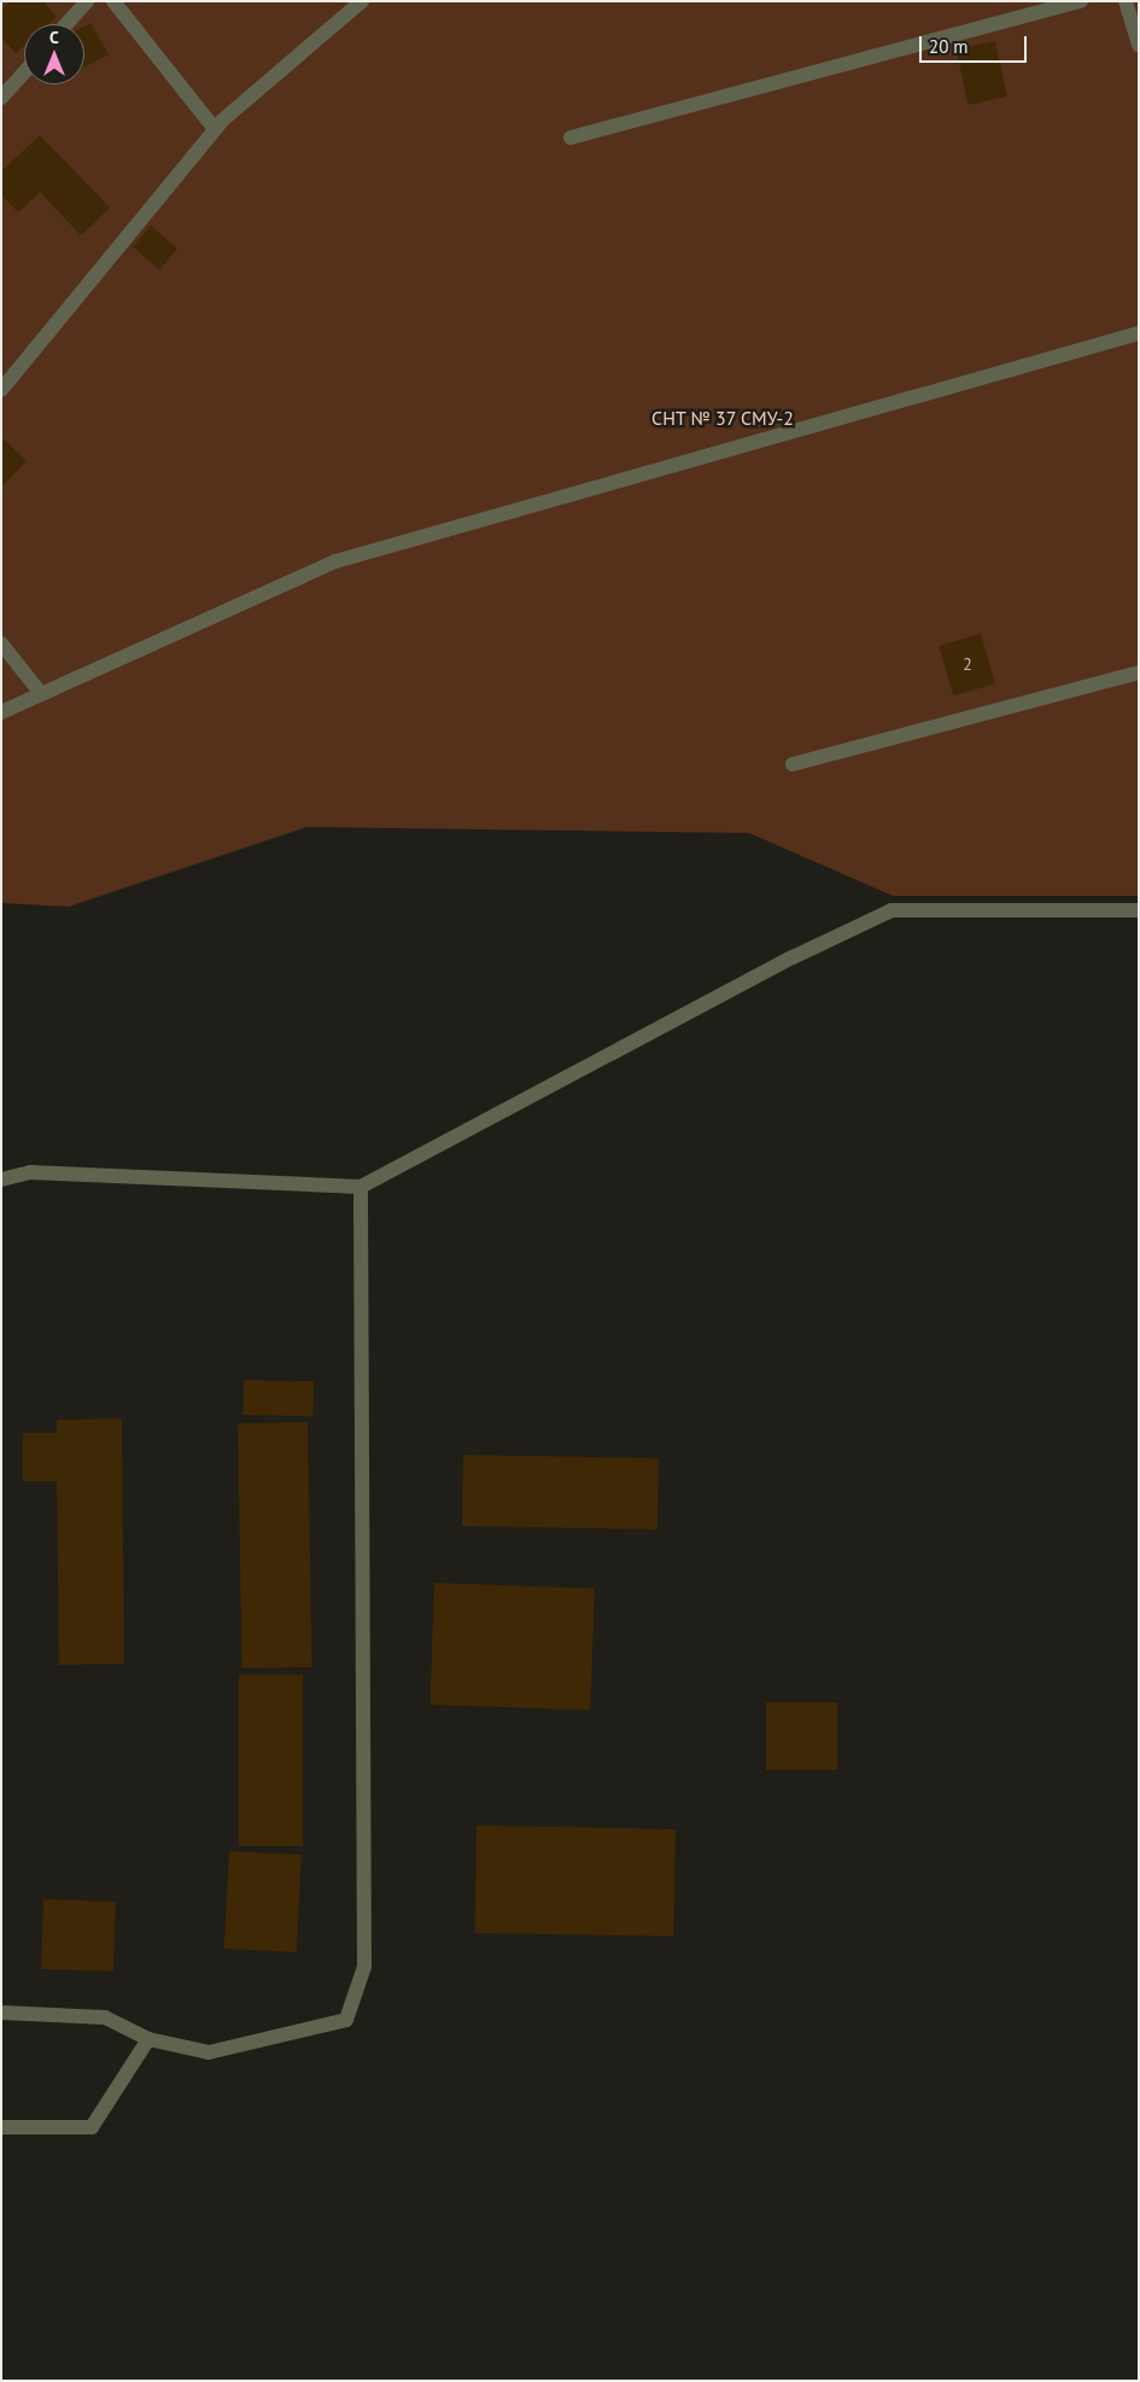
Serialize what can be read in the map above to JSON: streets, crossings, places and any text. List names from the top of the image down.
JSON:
{
  "parks": ["СНТ № 37 СМУ-2"],
  "house_numbers": ["2"],
  "scale_bar": "20 m",
  "north": "top"
}
